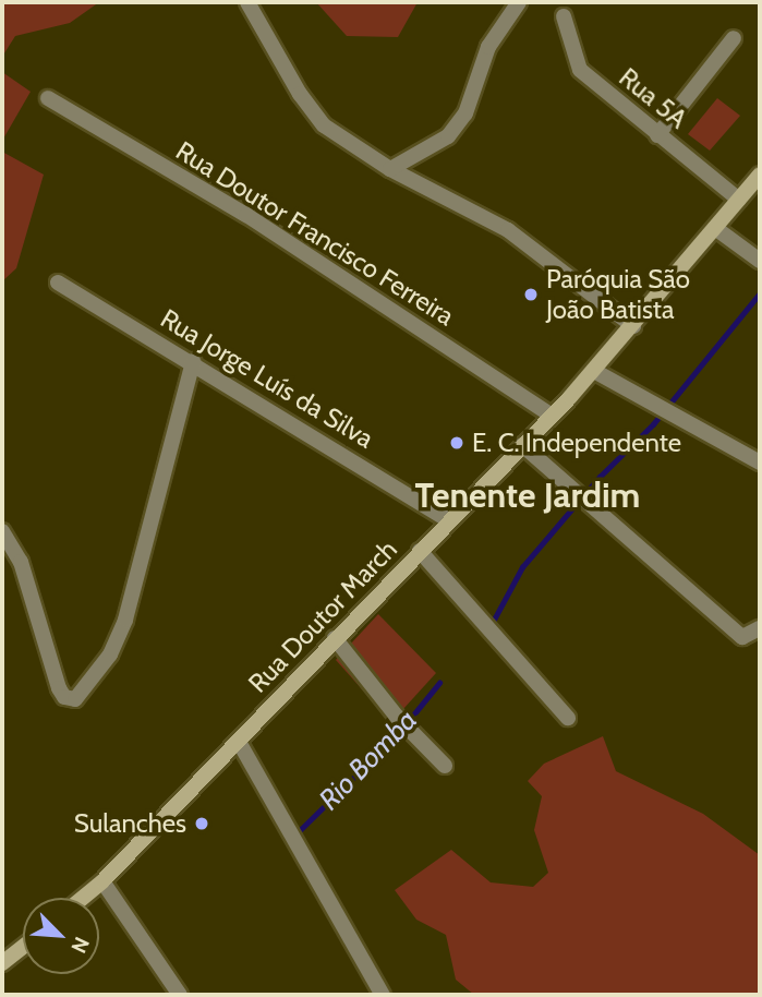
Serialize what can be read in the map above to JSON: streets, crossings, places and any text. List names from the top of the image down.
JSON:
{
  "streets": {
    "main road": ["Rua Doutor March"],
    "street": ["Rua 5A", "Rua Doutor Francisco Ferreira", "Rua Jorge Luís da Silva"]
  },
  "crossings": [
    ["Rua 5A", "Rua Doutor March"],
    ["Rua Doutor Francisco Ferreira", "Rua Doutor March"],
    ["Rua Jorge Luís da Silva", "Rua Doutor March"]
  ],
  "districts": ["Tenente Jardim"],
  "water": ["Rio Bomba"],
  "places": ["Paróquia São João Batista", "E. C. Independente", "Sulanches"],
  "north": "bottom right"
}
